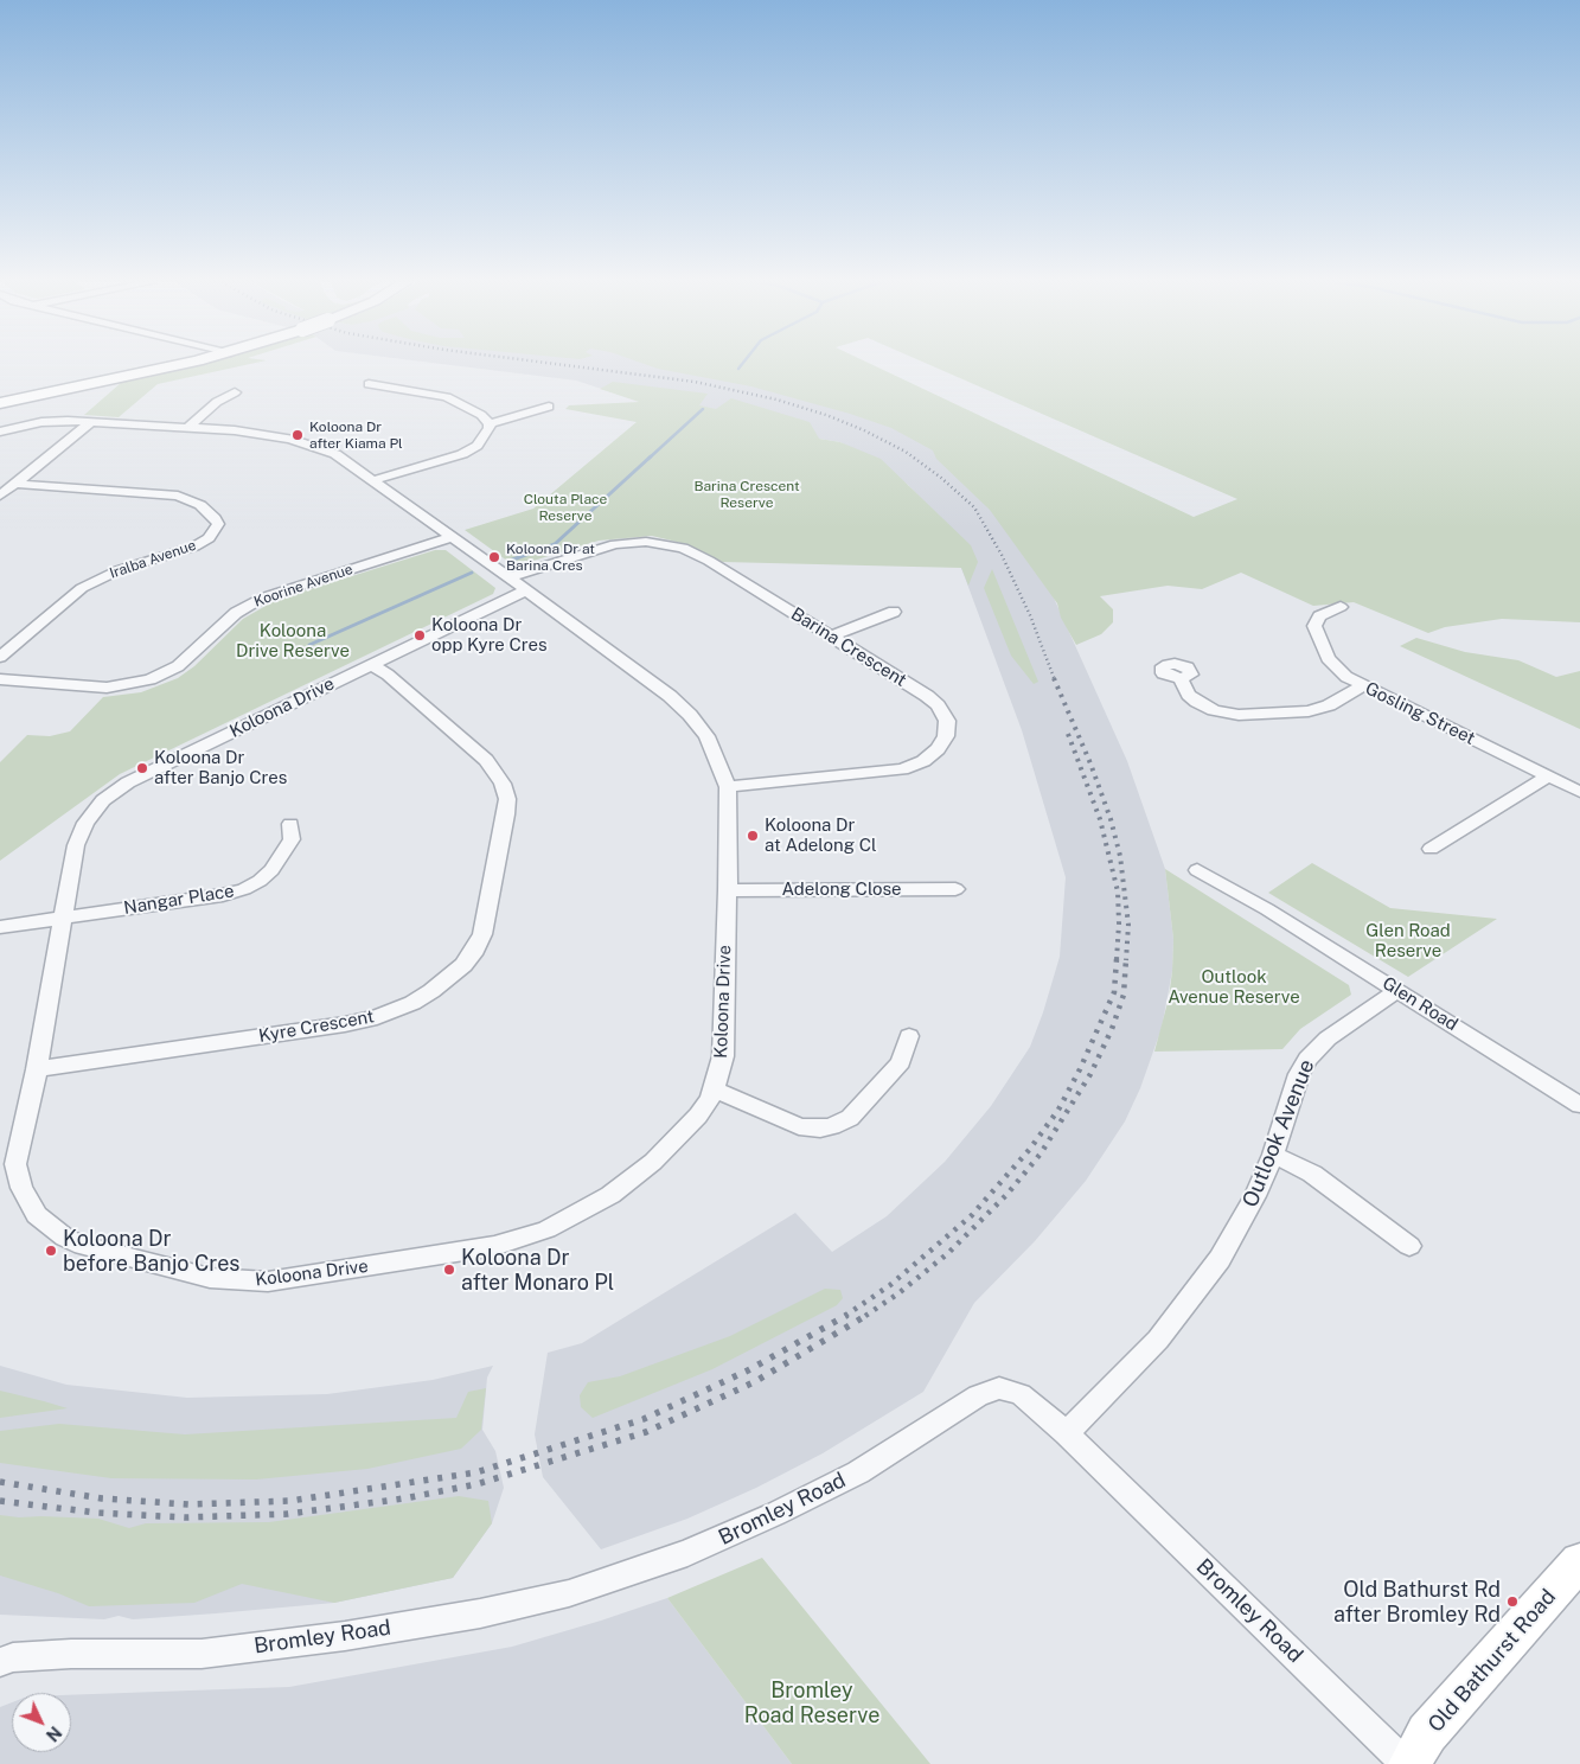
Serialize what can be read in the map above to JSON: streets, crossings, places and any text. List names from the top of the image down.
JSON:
{
  "streets": {
    "main road": ["Old Bathurst Road"],
    "street": [
      "Iralba Avenue",
      "Koorine Avenue",
      "Barina Crescent",
      "Koloona Drive",
      "Gosling Street",
      "Adelong Close",
      "Nangar Place",
      "Glen Road",
      "Kyre Crescent",
      "Outlook Avenue",
      "Bromley Road"
    ]
  },
  "crossings": [
    ["Koorine Avenue", "Koloona Drive"],
    ["Barina Crescent", "Koloona Drive"],
    ["Koloona Drive", "Adelong Close"],
    ["Koloona Drive", "Nangar Place"],
    ["Koloona Drive", "Kyre Crescent"],
    ["Glen Road", "Outlook Avenue"],
    ["Outlook Avenue", "Bromley Road"],
    ["Bromley Road", "Old Bathurst Road"]
  ],
  "parks": [
    "Barina Crescent Reserve",
    "Clouta Place Reserve",
    "Koloona Drive Reserve",
    "Glen Road Reserve",
    "Outlook Avenue Reserve",
    "Bromley Road Reserve"
  ],
  "places": [
    "Koloona Dr after Kiama Pl",
    "Koloona Dr at Barina Cres",
    "Koloona Dr opp Kyre Cres",
    "Koloona Dr after Banjo Cres",
    "Koloona Dr at Adelong Cl",
    "Koloona Dr before Banjo Cres",
    "Koloona Dr after Monaro Pl",
    "Old Bathurst Rd after Bromley Rd"
  ],
  "north": "bottom right"
}
